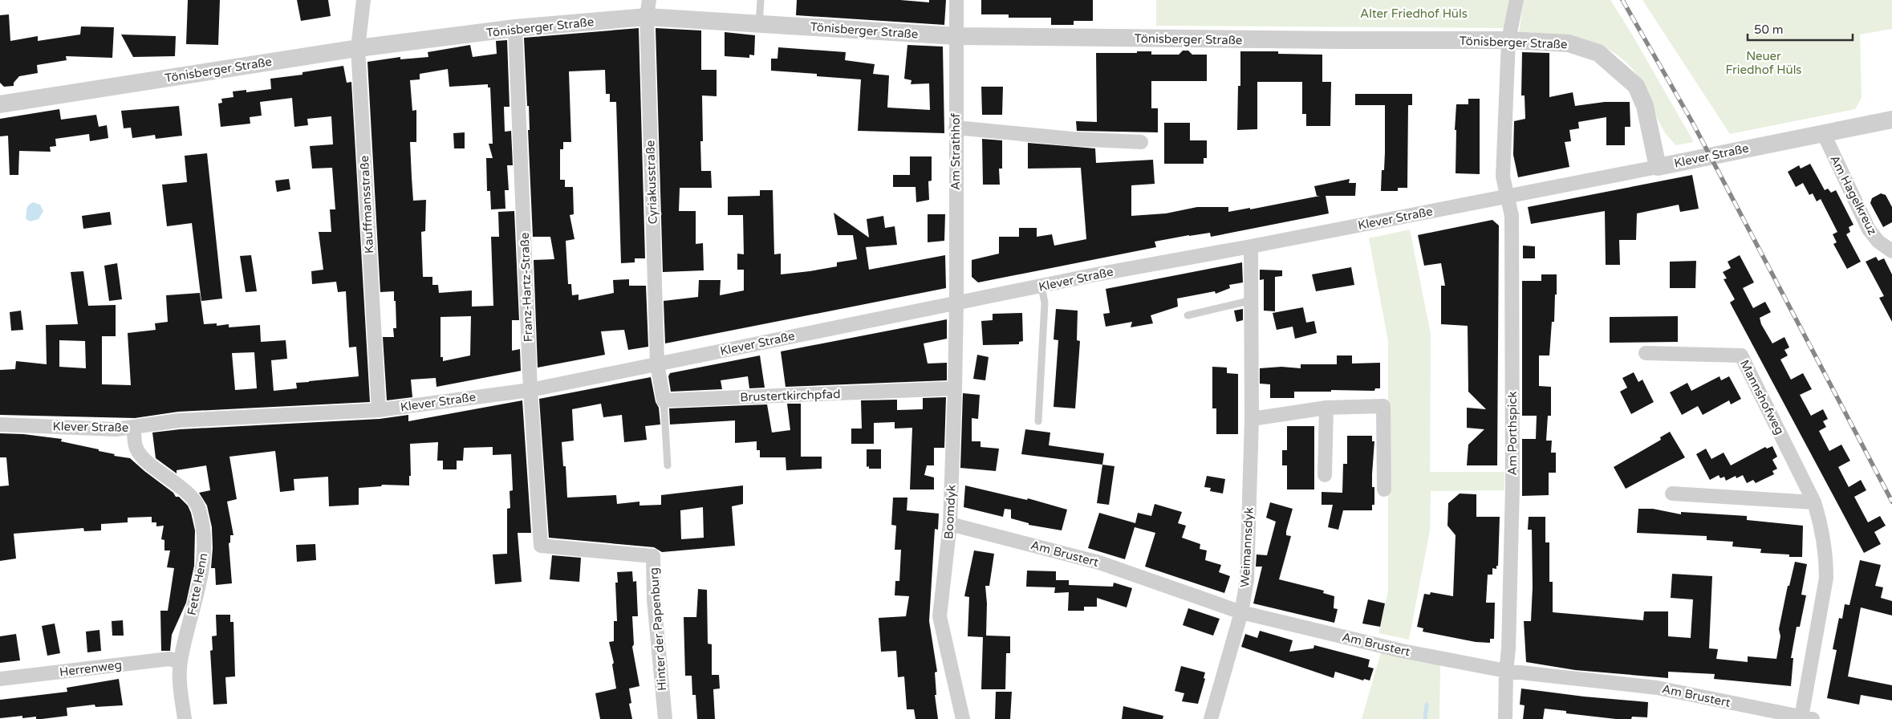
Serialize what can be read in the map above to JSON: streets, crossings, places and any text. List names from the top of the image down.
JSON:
{
  "streets": {
    "street": [
      "Tönisberger Straße",
      "Am Strathhof",
      "Klever Straße",
      "Cyriakusstraße",
      "Am Hagelkreuz",
      "Kauffmansstraße",
      "Franz-Hartz-Straße",
      "Brustertkirchpfad",
      "Mannshofweg",
      "Am Porthspick",
      "Boomdyk",
      "Weimannsdyk",
      "Am Brustert",
      "Fette Henn",
      "Hinter der Papenburg",
      "Herrenweg"
    ]
  },
  "crossings": [
    ["Tönisberger Straße", "Am Strathhof"],
    ["Tönisberger Straße", "Klever Straße"],
    ["Tönisberger Straße", "Cyriakusstraße"],
    ["Tönisberger Straße", "Kauffmansstraße"],
    ["Tönisberger Straße", "Franz-Hartz-Straße"],
    ["Am Strathhof", "Klever Straße"],
    ["Am Strathhof", "Boomdyk"],
    ["Klever Straße", "Cyriakusstraße"],
    ["Klever Straße", "Am Hagelkreuz"],
    ["Klever Straße", "Kauffmansstraße"],
    ["Klever Straße", "Franz-Hartz-Straße"],
    ["Klever Straße", "Am Porthspick"],
    ["Klever Straße", "Boomdyk"],
    ["Klever Straße", "Weimannsdyk"],
    ["Klever Straße", "Fette Henn"],
    ["Franz-Hartz-Straße", "Hinter der Papenburg"],
    ["Brustertkirchpfad", "Boomdyk"],
    ["Mannshofweg", "Am Brustert"],
    ["Am Porthspick", "Am Brustert"],
    ["Boomdyk", "Am Brustert"],
    ["Weimannsdyk", "Am Brustert"],
    ["Fette Henn", "Herrenweg"]
  ],
  "parks": ["Alter Friedhof Hüls", "Neuer Friedhof Hüls"],
  "scale_bar": "50 m"
}
